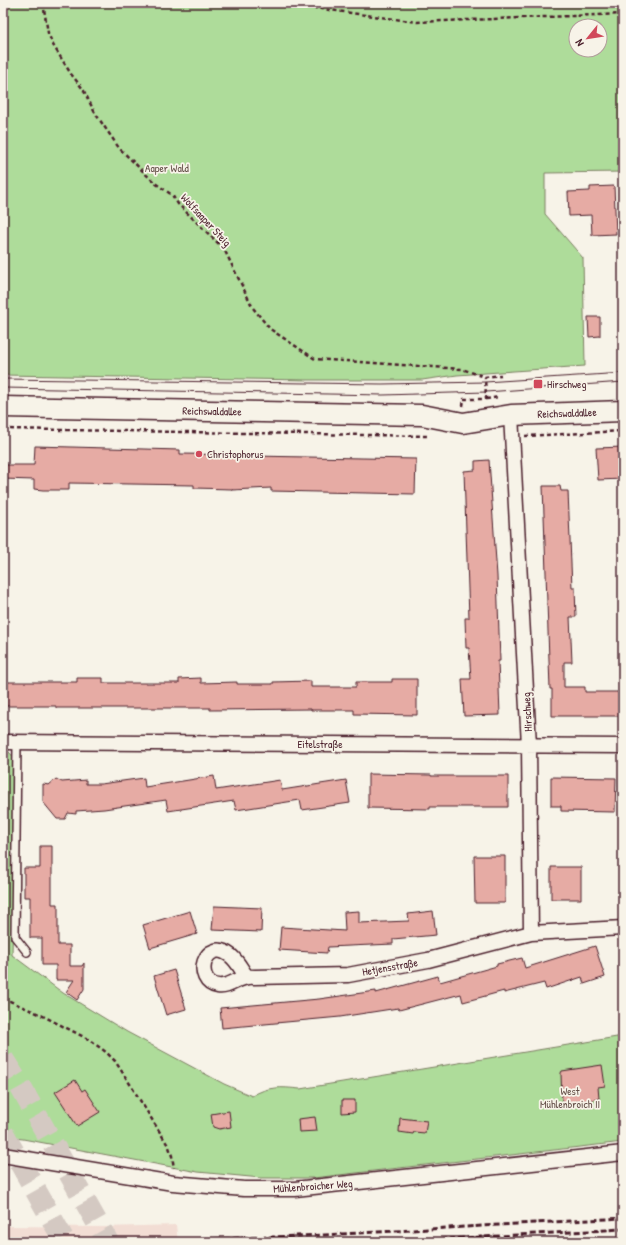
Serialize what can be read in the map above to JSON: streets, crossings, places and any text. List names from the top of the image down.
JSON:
{
  "streets": {
    "main road": ["Reichswaldallee"],
    "street": [
      "Hirschweg",
      "Eitelstraße",
      "Hetjensstraße",
      "Mühlenbroicher Weg"
    ],
    "path": ["Wolfsaaper Steig"]
  },
  "crossings": [
    ["Reichswaldallee", "Hirschweg"],
    ["Hirschweg", "Eitelstraße"]
  ],
  "parks": ["Aaper Wald", "West Mühlenbroich II"],
  "places": {
    "transit": ["Hirschweg"],
    "other": ["Christophorus"]
  },
  "north": "bottom left"
}
